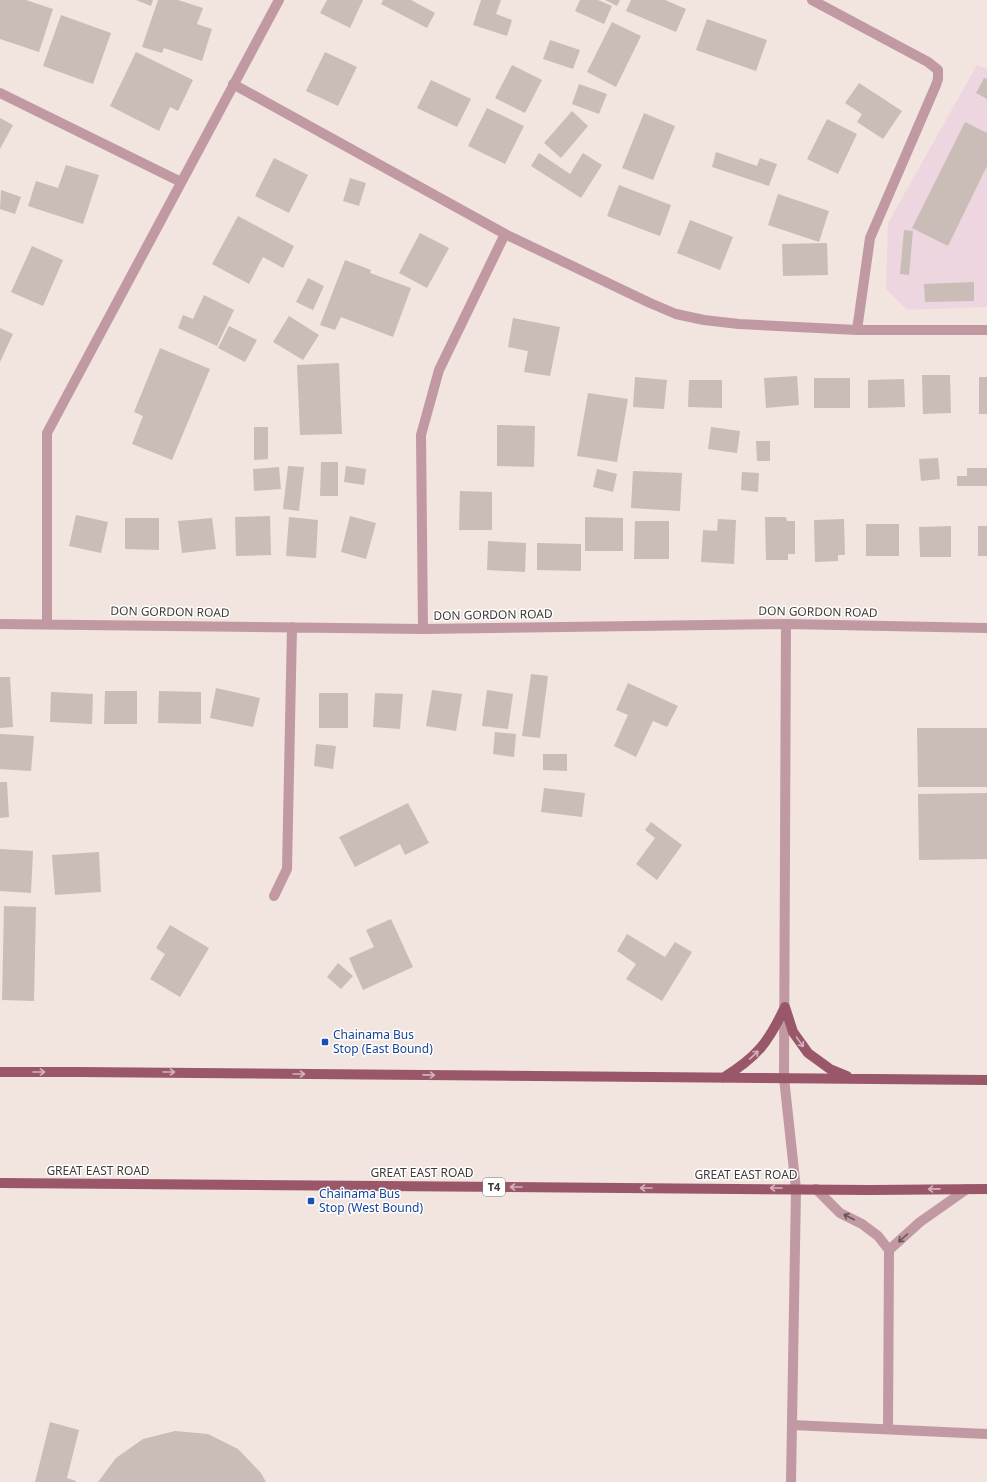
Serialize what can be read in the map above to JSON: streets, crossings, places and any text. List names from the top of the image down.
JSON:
{
  "streets": {
    "main road": ["GREAT EAST ROAD", "T4"],
    "street": ["DON GORDON ROAD"]
  },
  "one_way": ["GREAT EAST ROAD"],
  "places": {
    "transit": ["Chainama Bus Stop (East Bound)", "Chainama Bus Stop (West Bound)"]
  }
}
